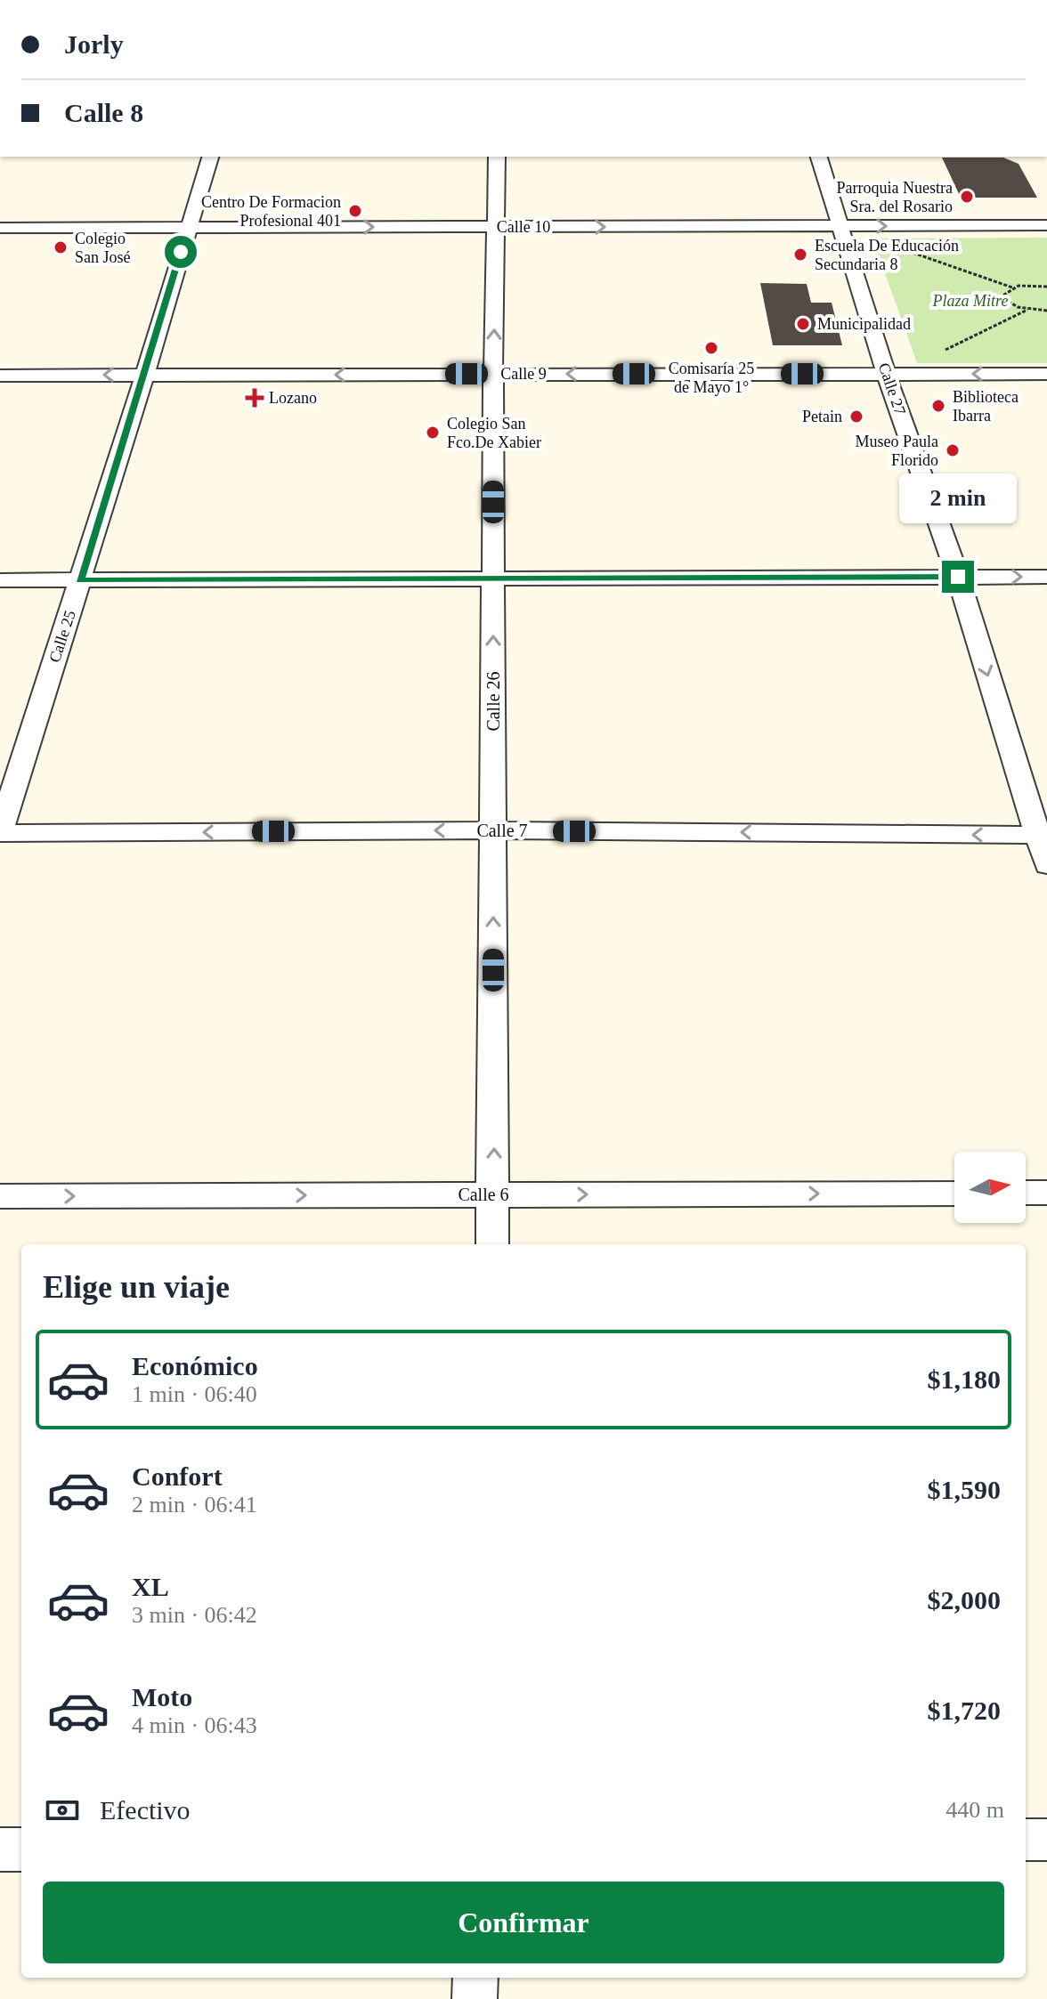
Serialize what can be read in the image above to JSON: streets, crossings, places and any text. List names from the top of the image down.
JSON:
{
  "streets": {
    "street": [
      "Calle 10",
      "Calle 9",
      "Calle 27",
      "Calle 25",
      "Calle 26",
      "Calle 7",
      "Calle 6"
    ]
  },
  "crossings": [
    ["Calle 10", "Calle 27"],
    ["Calle 10", "Calle 25"],
    ["Calle 10", "Calle 26"],
    ["Calle 9", "Calle 27"],
    ["Calle 9", "Calle 25"],
    ["Calle 9", "Calle 26"],
    ["Calle 27", "Calle 7"],
    ["Calle 25", "Calle 7"],
    ["Calle 26", "Calle 7"],
    ["Calle 26", "Calle 6"]
  ],
  "one_way": [
    "Calle 10",
    "Calle 27",
    "Calle 26",
    "Calle 6"
  ],
  "parks": ["Plaza Mitre"],
  "places": {
    "other": [
      "Parroquia Nuestra Sra. del Rosario",
      "Centro De Formacion Profesional 401",
      "Colegio San José",
      "Escuela De Educación Secundaria 8",
      "Municipalidad",
      "Comisaría 25 de Mayo 1°",
      "Biblioteca Ibarra",
      "Petain",
      "Colegio San Fco.De Xabier",
      "Museo Paula Florido"
    ],
    "health": ["Lozano"]
  },
  "north": "right",
  "page": {
    "banner": ["Jorly", "Calle 8"],
    "bubble": "2 min",
    "heading": "Elige un viaje",
    "list": [
      {
        "name": "Económico",
        "note": "1 min · 06:40",
        "value": "$1,180"
      },
      {
        "name": "Confort",
        "note": "2 min · 06:41",
        "value": "$1,590"
      },
      {
        "name": "XL",
        "note": "3 min · 06:42",
        "value": "$2,000"
      },
      {
        "name": "Moto",
        "note": "4 min · 06:43",
        "value": "$1,720"
      }
    ],
    "pay": ["Efectivo", "440 m"],
    "buttons": "Confirmar"
  }
}
